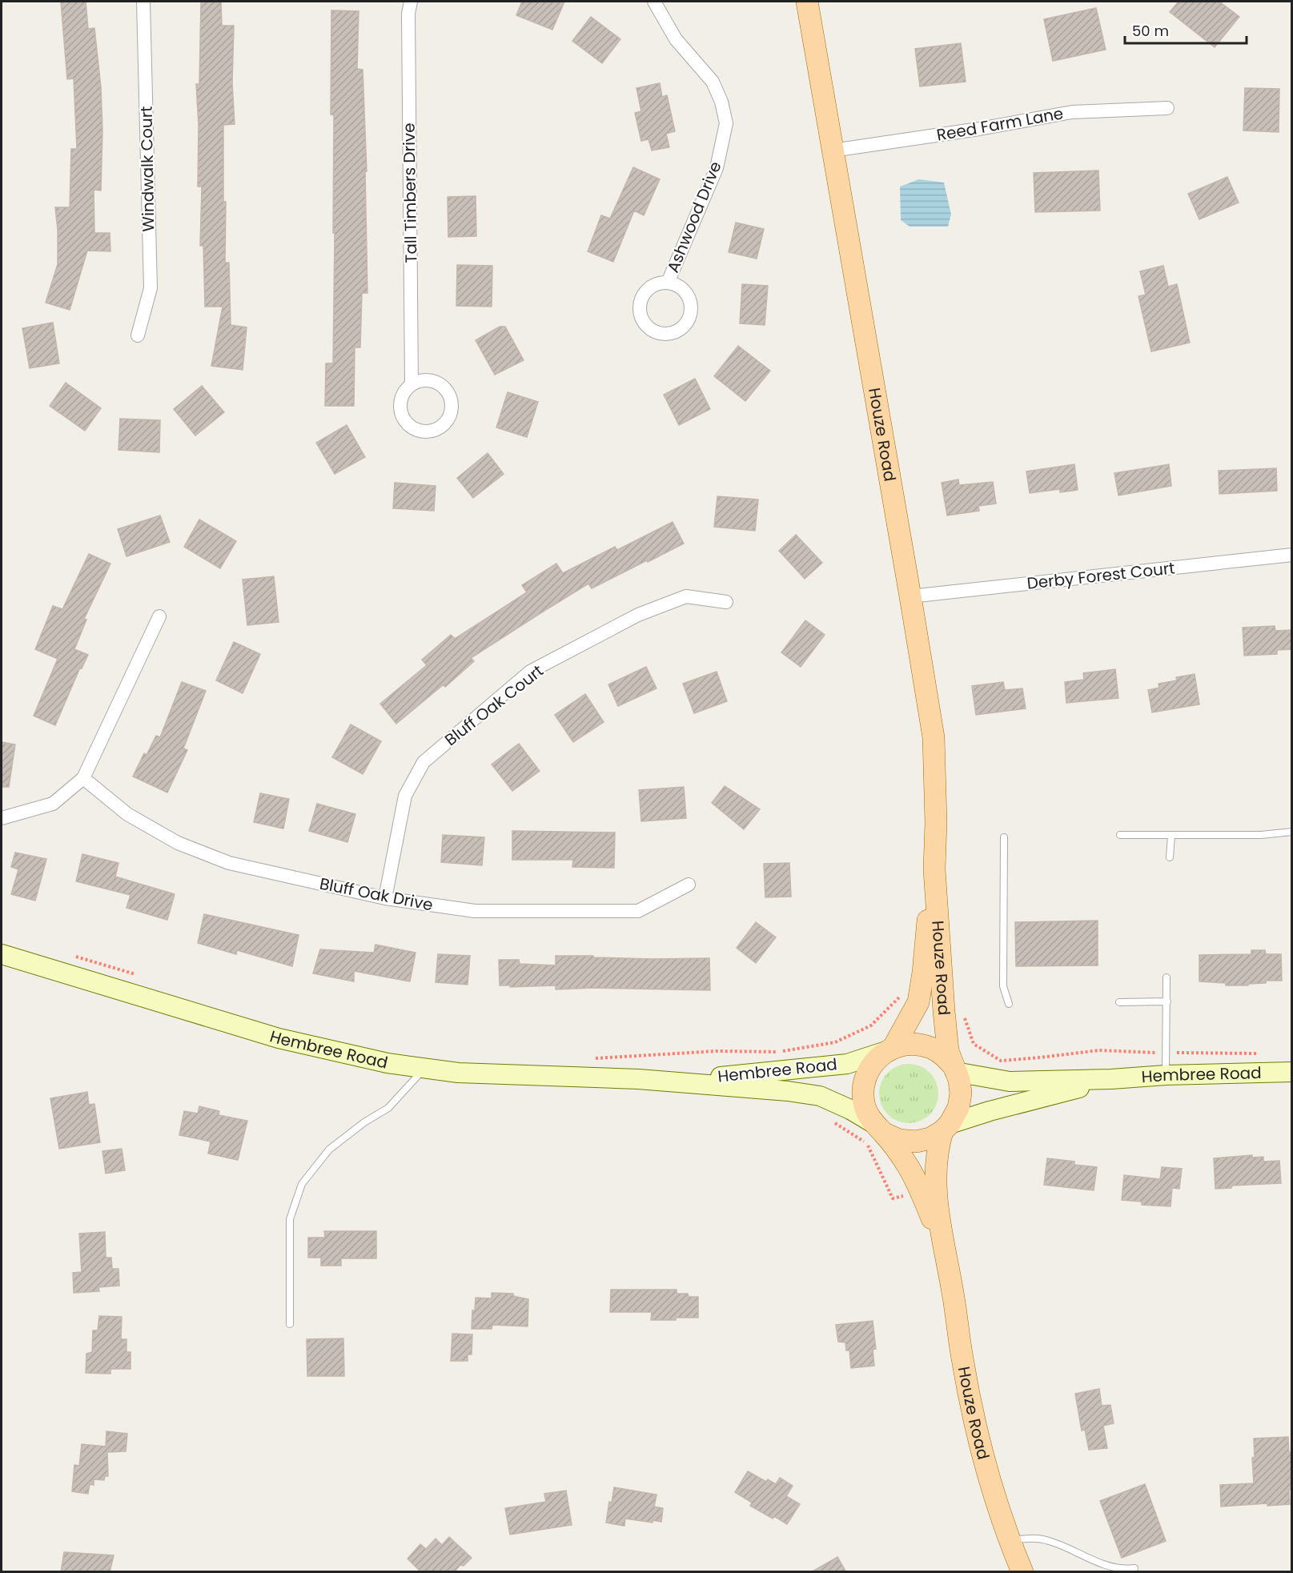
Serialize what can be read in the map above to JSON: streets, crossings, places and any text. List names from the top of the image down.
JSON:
{
  "streets": {
    "main road": ["Houze Road"],
    "street": [
      "Reed Farm Lane",
      "Windwalk Court",
      "Tall Timbers Drive",
      "Ashwood Drive",
      "Derby Forest Court",
      "Bluff Oak Court",
      "Bluff Oak Drive",
      "Hembree Road"
    ]
  },
  "crossings": [
    ["Reed Farm Lane", "Houze Road"],
    ["Houze Road", "Derby Forest Court"],
    ["Houze Road", "Hembree Road"],
    ["Bluff Oak Court", "Bluff Oak Drive"]
  ],
  "scale_bar": "50 m"
}
